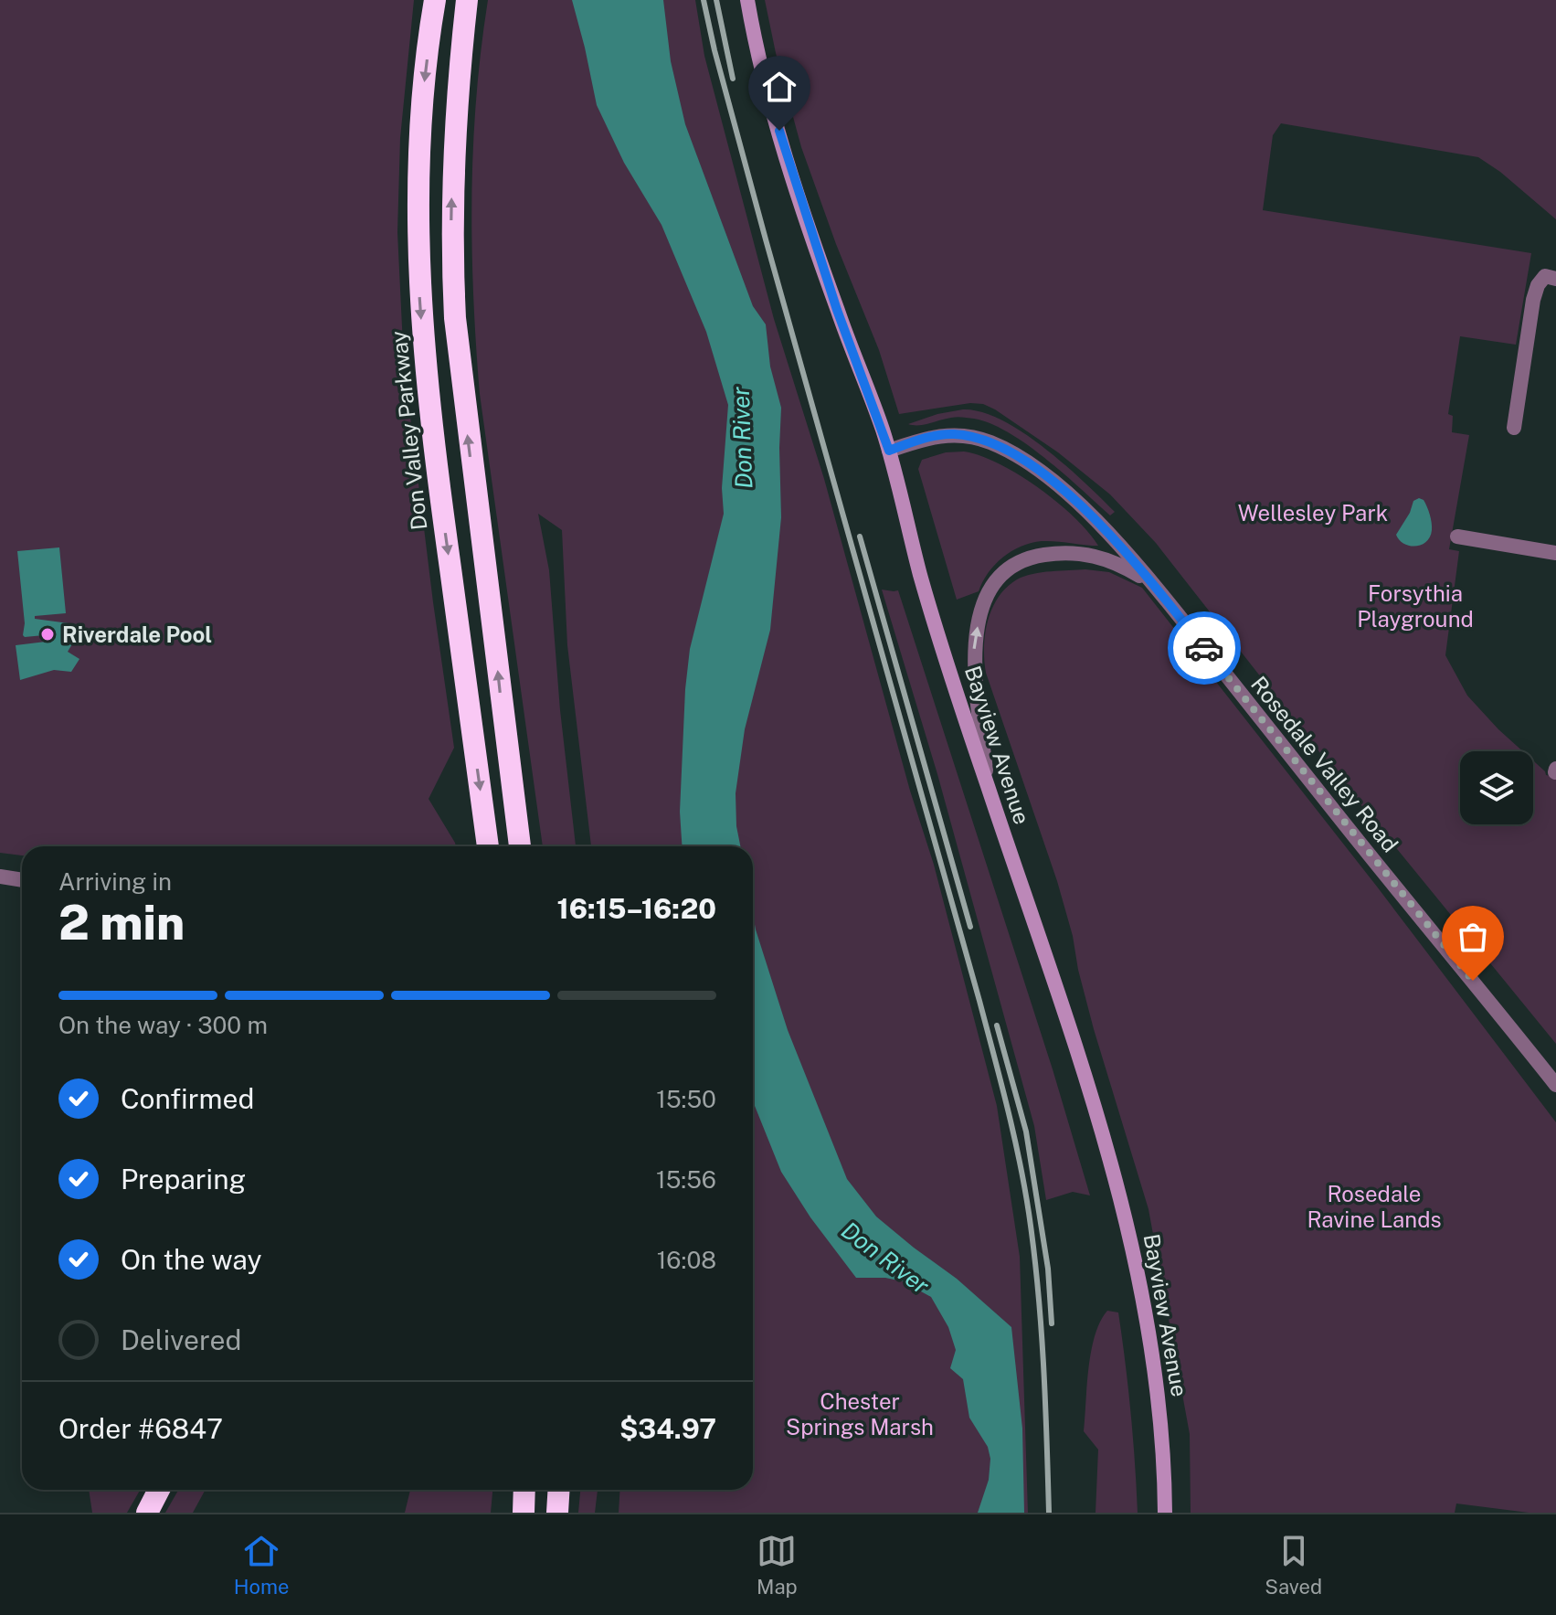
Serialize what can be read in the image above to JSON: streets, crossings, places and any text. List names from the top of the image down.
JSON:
{
  "streets": {
    "highway": ["Don Valley Parkway"],
    "main road": ["Bayview Avenue"],
    "street": ["Rosedale Valley Road"]
  },
  "crossings": [
    ["Bayview Avenue", "Rosedale Valley Road"]
  ],
  "water": ["Don River"],
  "parks": [
    "Wellesley Park",
    "Forsythia Playground",
    "Rosedale Ravine Lands",
    "Chester Springs Marsh"
  ],
  "places": ["Riverdale Pool"],
  "page": {
    "heading": ["2 min", "Arriving in", "16:15–16:20"],
    "panel": ["Order #6847", "$34.97"],
    "bar": "On the way · 300 m",
    "list": [
      ["Confirmed", "15:50"],
      ["Preparing", "15:56"],
      ["On the way", "16:08"],
      "Delivered"
    ],
    "tabs": ["Home", "Map", "Saved"]
  }
}
